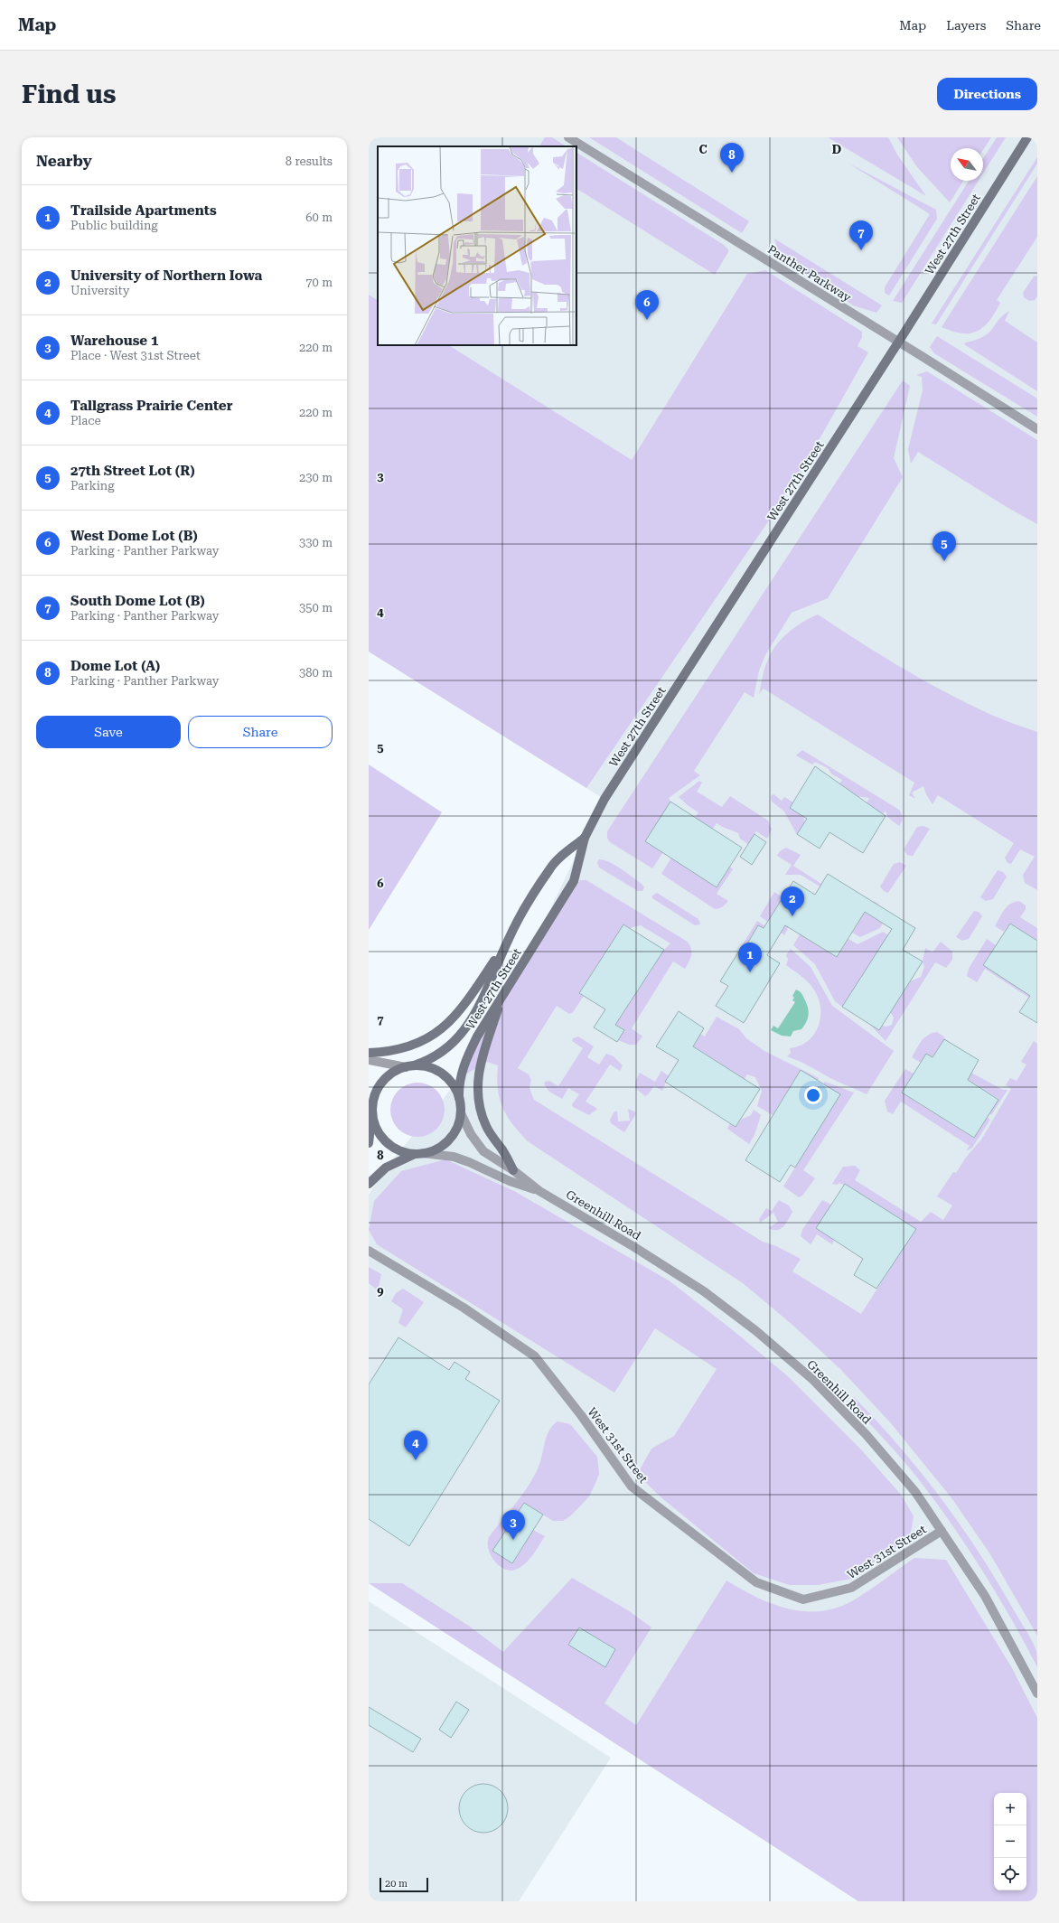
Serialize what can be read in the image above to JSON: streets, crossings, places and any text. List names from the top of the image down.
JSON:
{
  "streets": {
    "main road": ["West 27th Street"],
    "street": ["Panther Parkway", "Greenhill Road", "West 31st Street"]
  },
  "crossings": [
    ["West 27th Street", "Panther Parkway"],
    ["West 27th Street", "Greenhill Road"],
    ["Greenhill Road", "West 31st Street"]
  ],
  "scale_bar": "20 m",
  "north": "top left",
  "page": {
    "header": "Map",
    "nav": ["Map", "Layers", "Share"],
    "buttons": [
      "Directions",
      ["Save", "Share"]
    ],
    "title": "Find us",
    "heading": ["Nearby", "8 results"],
    "pins": [
      "8",
      "7",
      "6",
      "5",
      "2",
      "1",
      "4",
      "3"
    ],
    "list": [
      {
        "mark": "1",
        "name": "Trailside Apartments",
        "note": "Public building",
        "value": "60 m"
      },
      {
        "mark": "2",
        "name": "University of Northern Iowa",
        "note": "University",
        "value": "70 m"
      },
      {
        "mark": "3",
        "name": "Warehouse 1",
        "note": "Place · West 31st Street",
        "value": "220 m"
      },
      {
        "mark": "4",
        "name": "Tallgrass Prairie Center",
        "note": "Place",
        "value": "220 m"
      },
      {
        "mark": "5",
        "name": "27th Street Lot (R)",
        "note": "Parking",
        "value": "230 m"
      },
      {
        "mark": "6",
        "name": "West Dome Lot (B)",
        "note": "Parking · Panther Parkway",
        "value": "330 m"
      },
      {
        "mark": "7",
        "name": "South Dome Lot (B)",
        "note": "Parking · Panther Parkway",
        "value": "350 m"
      },
      {
        "mark": "8",
        "name": "Dome Lot (A)",
        "note": "Parking · Panther Parkway",
        "value": "380 m"
      }
    ],
    "map_buttons": ["+", "−"],
    "scale": "20 m"
  },
  "grid": {
    "columns": ["C", "D"],
    "rows": [
      "3",
      "4",
      "5",
      "6",
      "7",
      "8",
      "9"
    ]
  }
}
